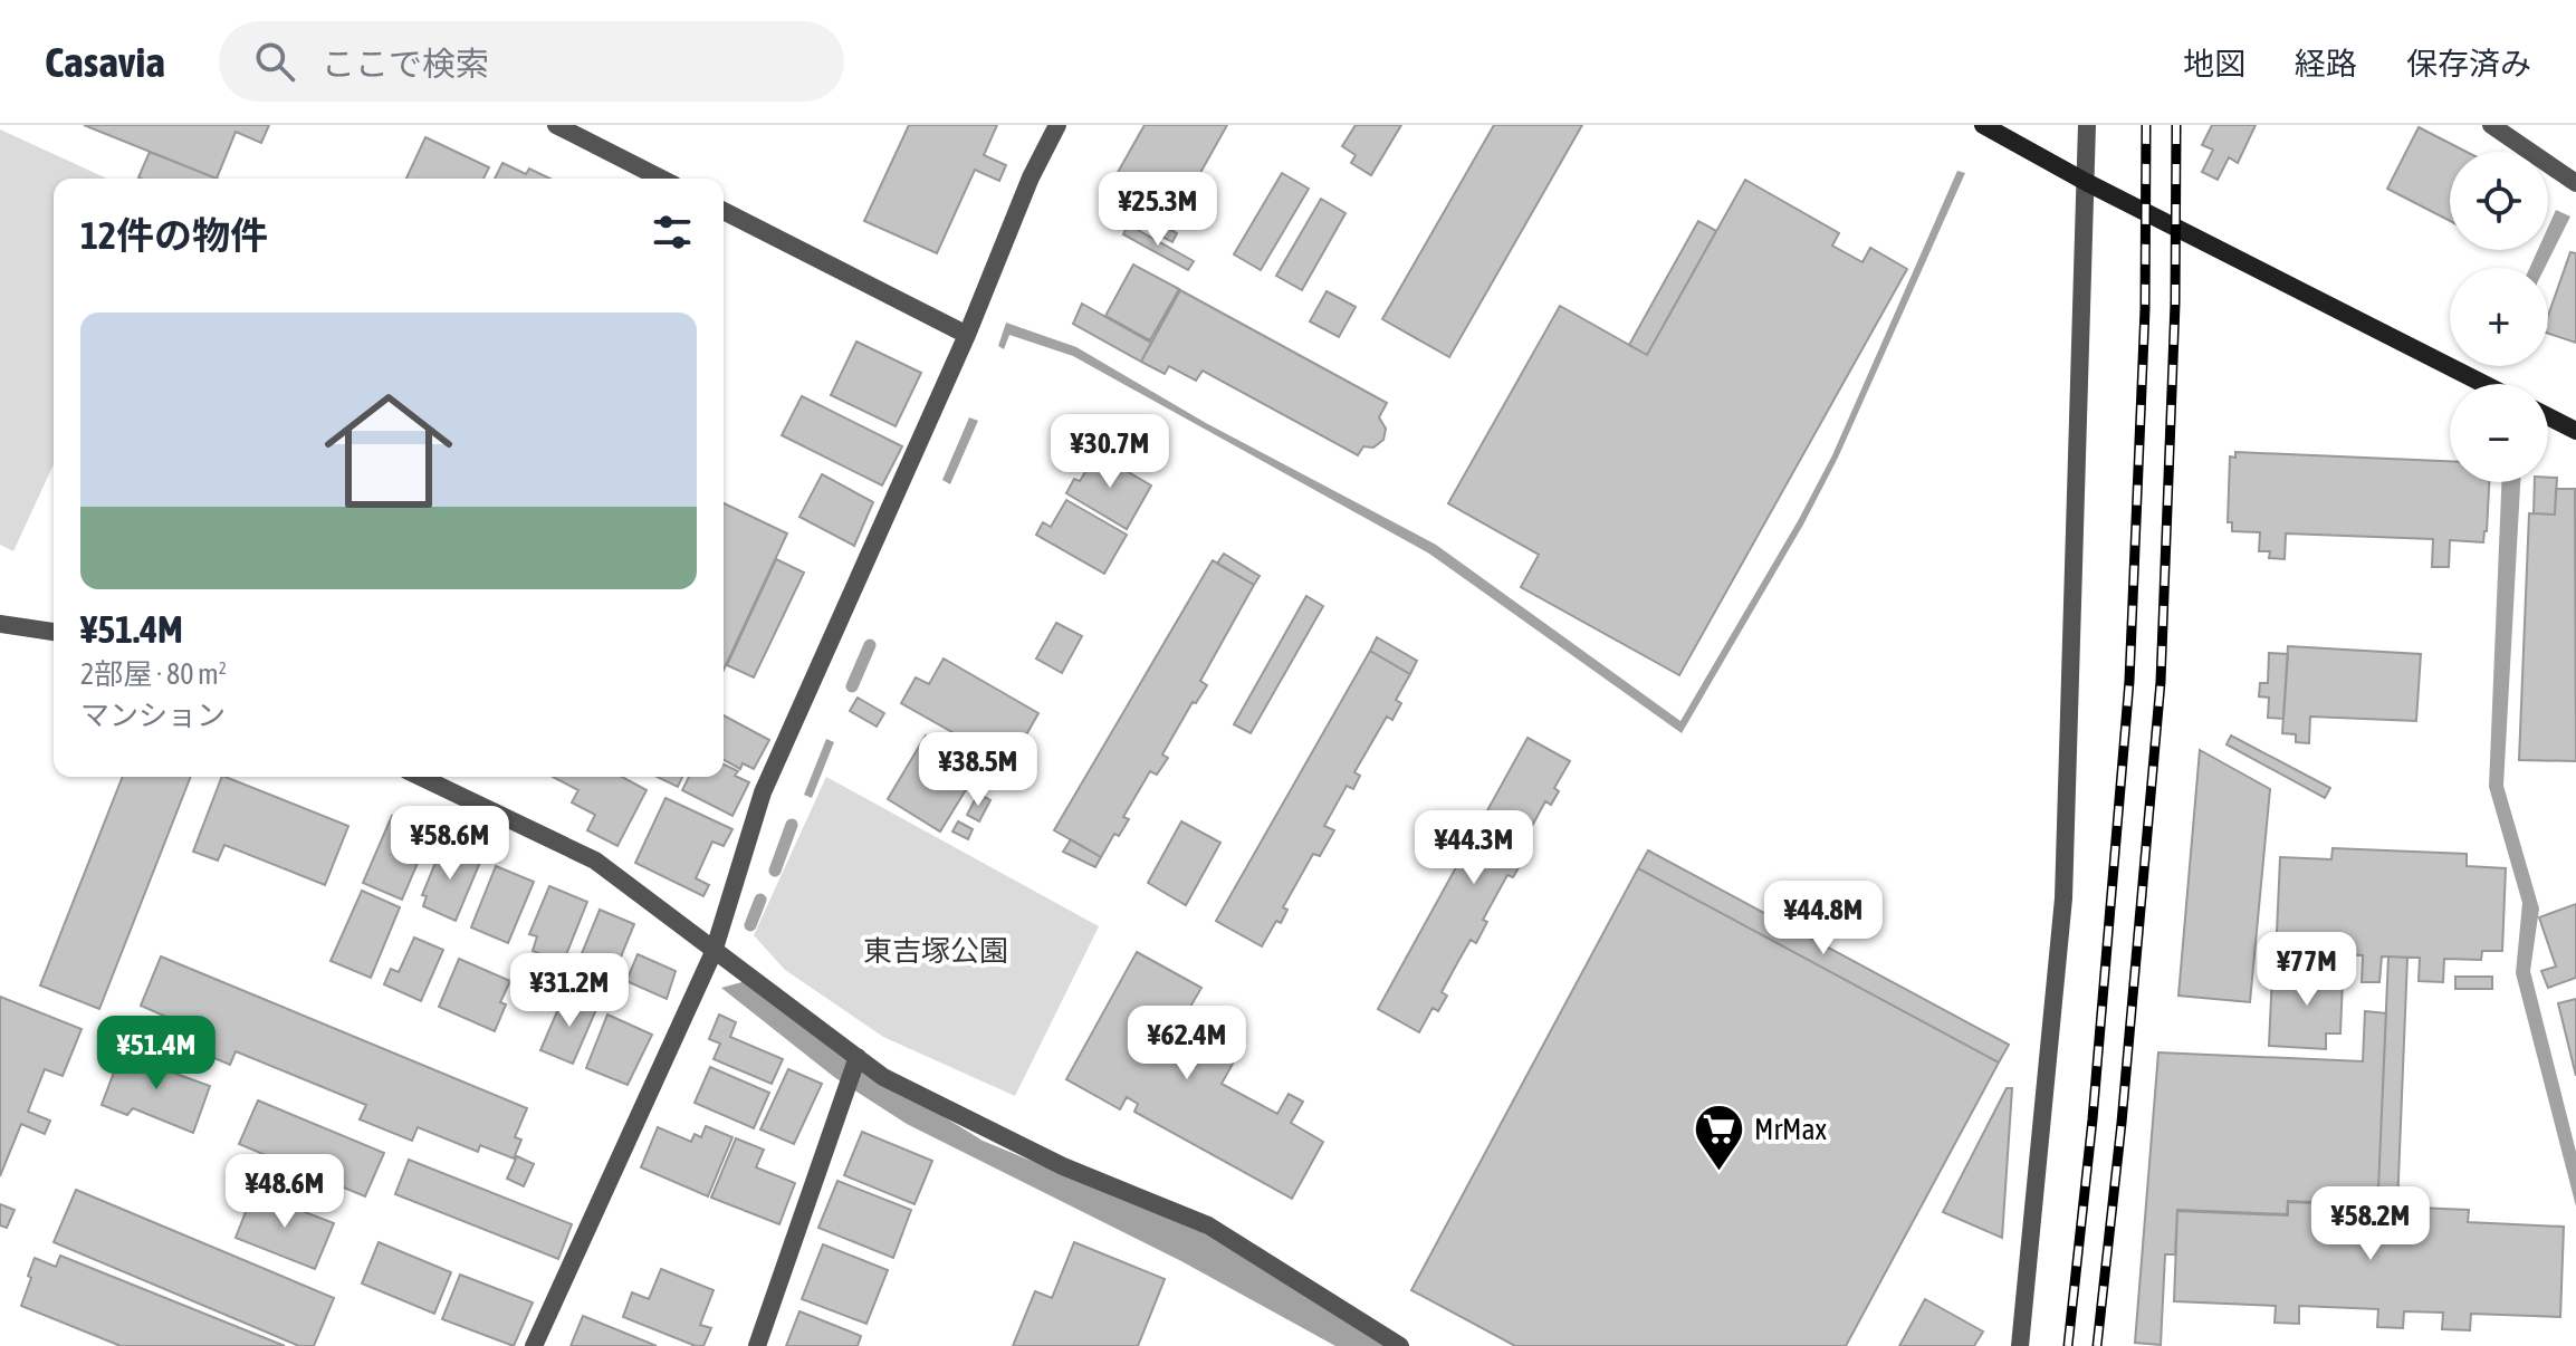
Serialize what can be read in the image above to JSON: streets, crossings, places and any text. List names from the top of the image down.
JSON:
{
  "parks": ["東吉塚公園"],
  "places": {
    "supermarket": ["MrMax"]
  },
  "page": {
    "header": "Casavia",
    "search": "ここで検索",
    "nav": ["地図", "経路", "保存済み"],
    "map_buttons": ["+", "−"],
    "price": [
      "¥25.3M",
      "¥30.7M",
      "¥38.5M",
      "¥58.6M",
      "¥44.3M",
      "¥44.8M",
      "¥77M",
      "¥31.2M",
      "¥62.4M",
      "¥51.4M",
      "¥48.6M",
      "¥58.2M"
    ],
    "heading": "12件の物件",
    "list": [
      {
        "name": "¥51.4M",
        "note": "2部屋 · 80 m² · マンション"
      }
    ]
  }
}
